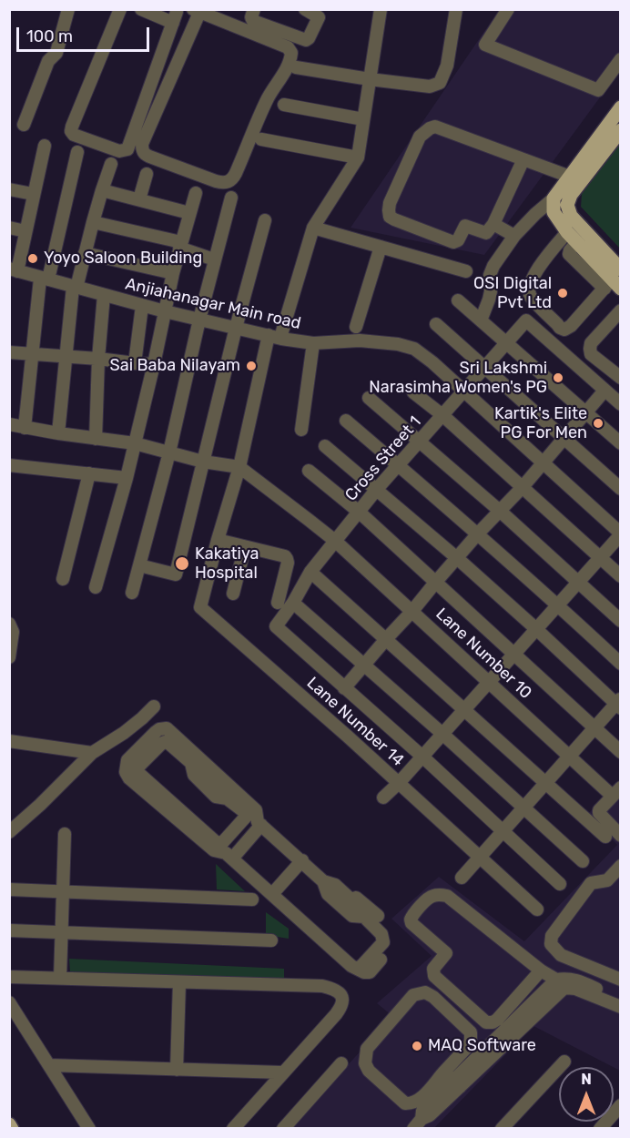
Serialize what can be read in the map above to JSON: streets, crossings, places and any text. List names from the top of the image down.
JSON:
{
  "streets": {
    "street": [
      "Anjiahanagar Main road",
      "Cross Street 1",
      "Lane Number 10",
      "Lane Number 14"
    ]
  },
  "crossings": [
    ["Anjiahanagar Main road", "Cross Street 1"],
    ["Cross Street 1", "Lane Number 10"]
  ],
  "places": [
    "Yoyo Saloon Building",
    "OSI Digital Pvt Ltd",
    "Sai Baba Nilayam",
    "Sri Lakshmi Narasimha Women's PG",
    "Kartik's Elite PG For Men",
    "Kakatiya Hospital",
    "MAQ Software"
  ],
  "scale_bar": "100 m",
  "north": "top"
}
